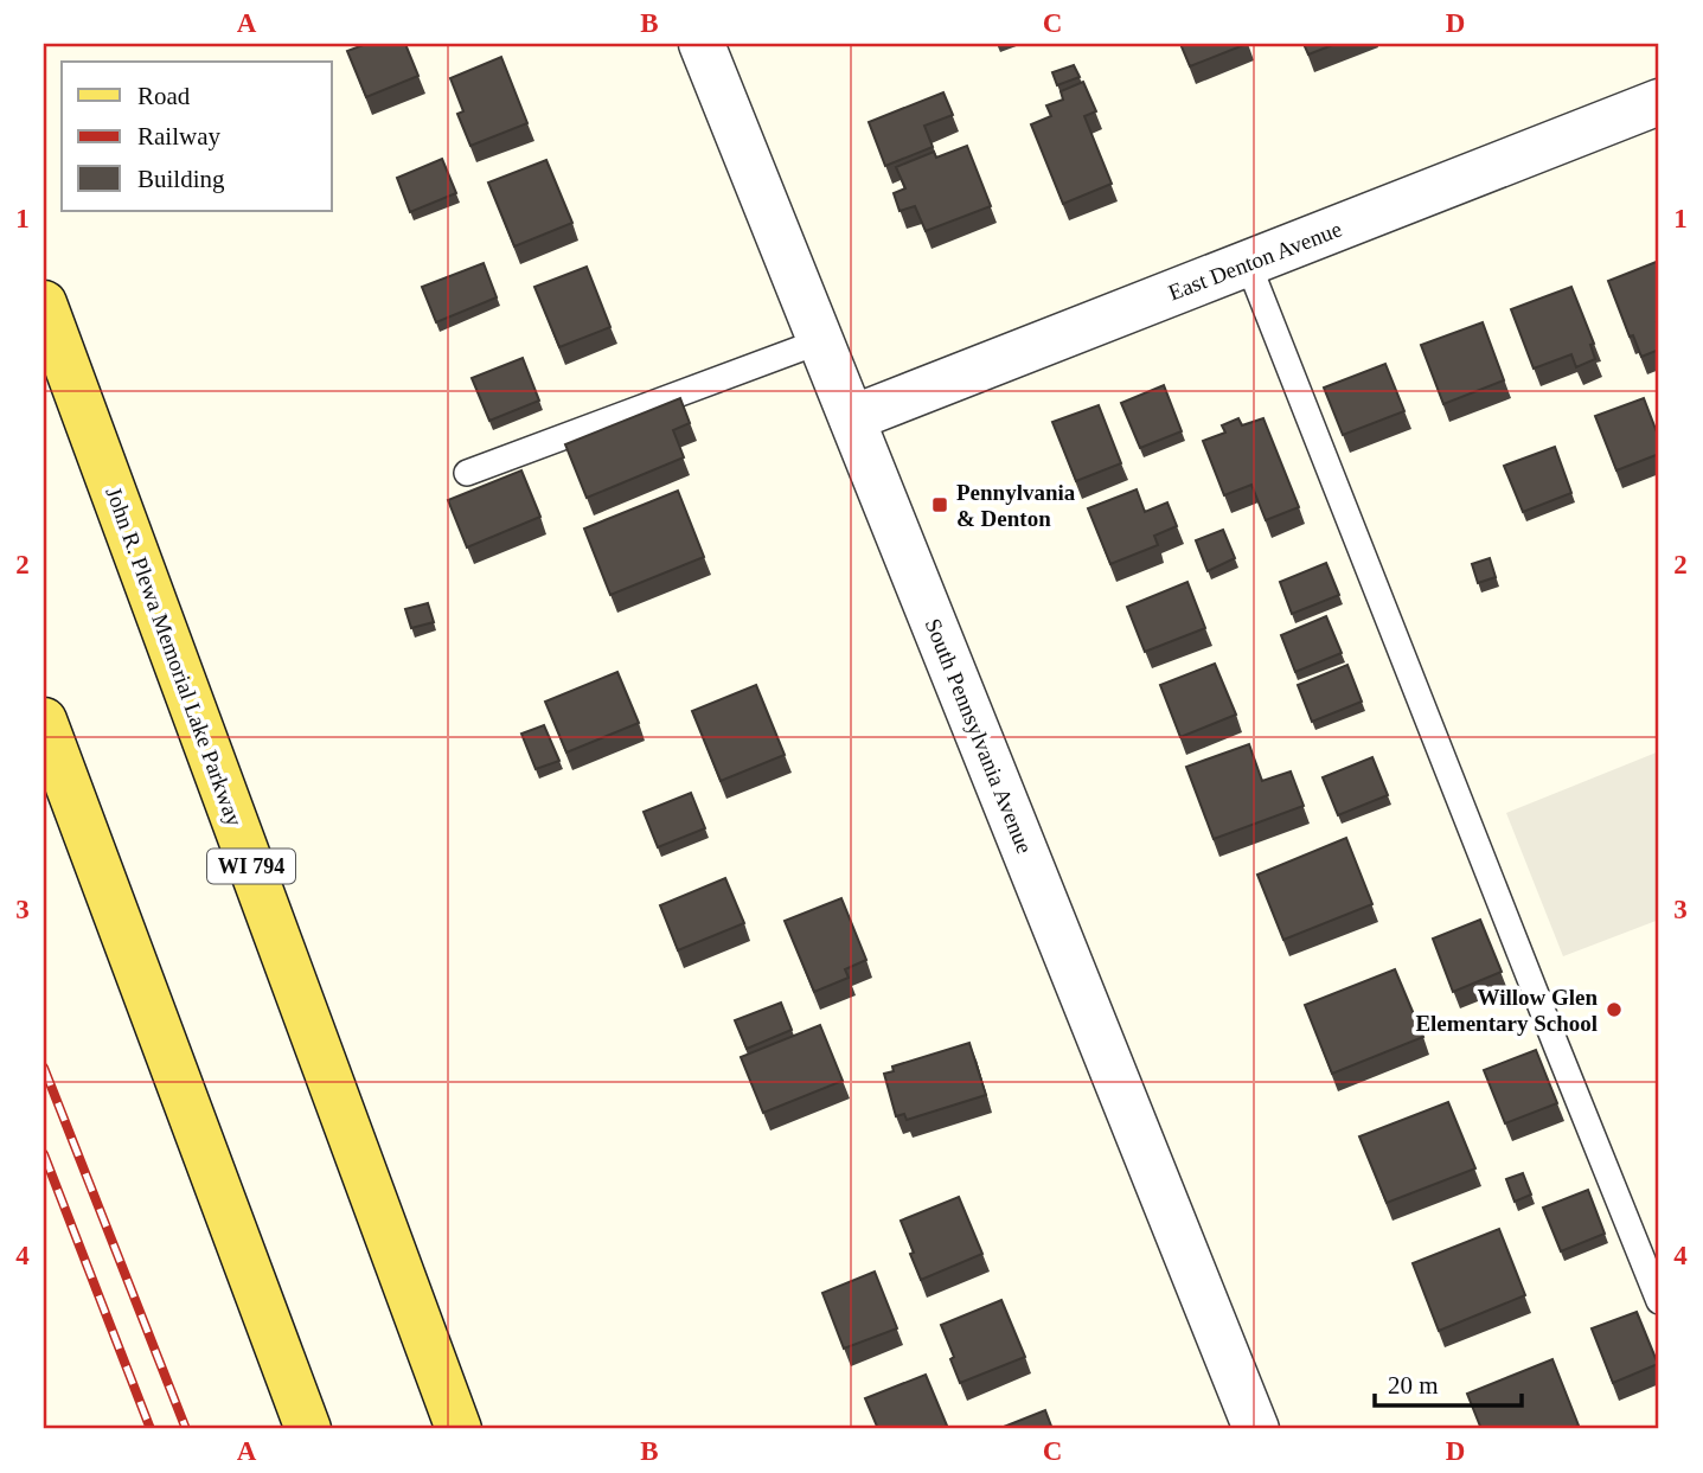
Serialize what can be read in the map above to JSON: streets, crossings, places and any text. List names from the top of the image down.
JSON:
{
  "streets": {
    "main road": ["John R. Plewa Memorial Lake Parkway", "WI 794"],
    "street": ["East Denton Avenue", "South Pennsylvania Avenue"]
  },
  "crossings": [
    ["East Denton Avenue", "South Pennsylvania Avenue"]
  ],
  "places": {
    "transit": ["Pennylvania & Denton"],
    "other": ["Willow Glen Elementary School"]
  },
  "legend": ["Road", "Railway", "Building"],
  "scale_bar": "20 m",
  "grid": {
    "columns": [
      "A",
      "B",
      "C",
      "D"
    ],
    "rows": [
      "1",
      "2",
      "3",
      "4"
    ]
  }
}
